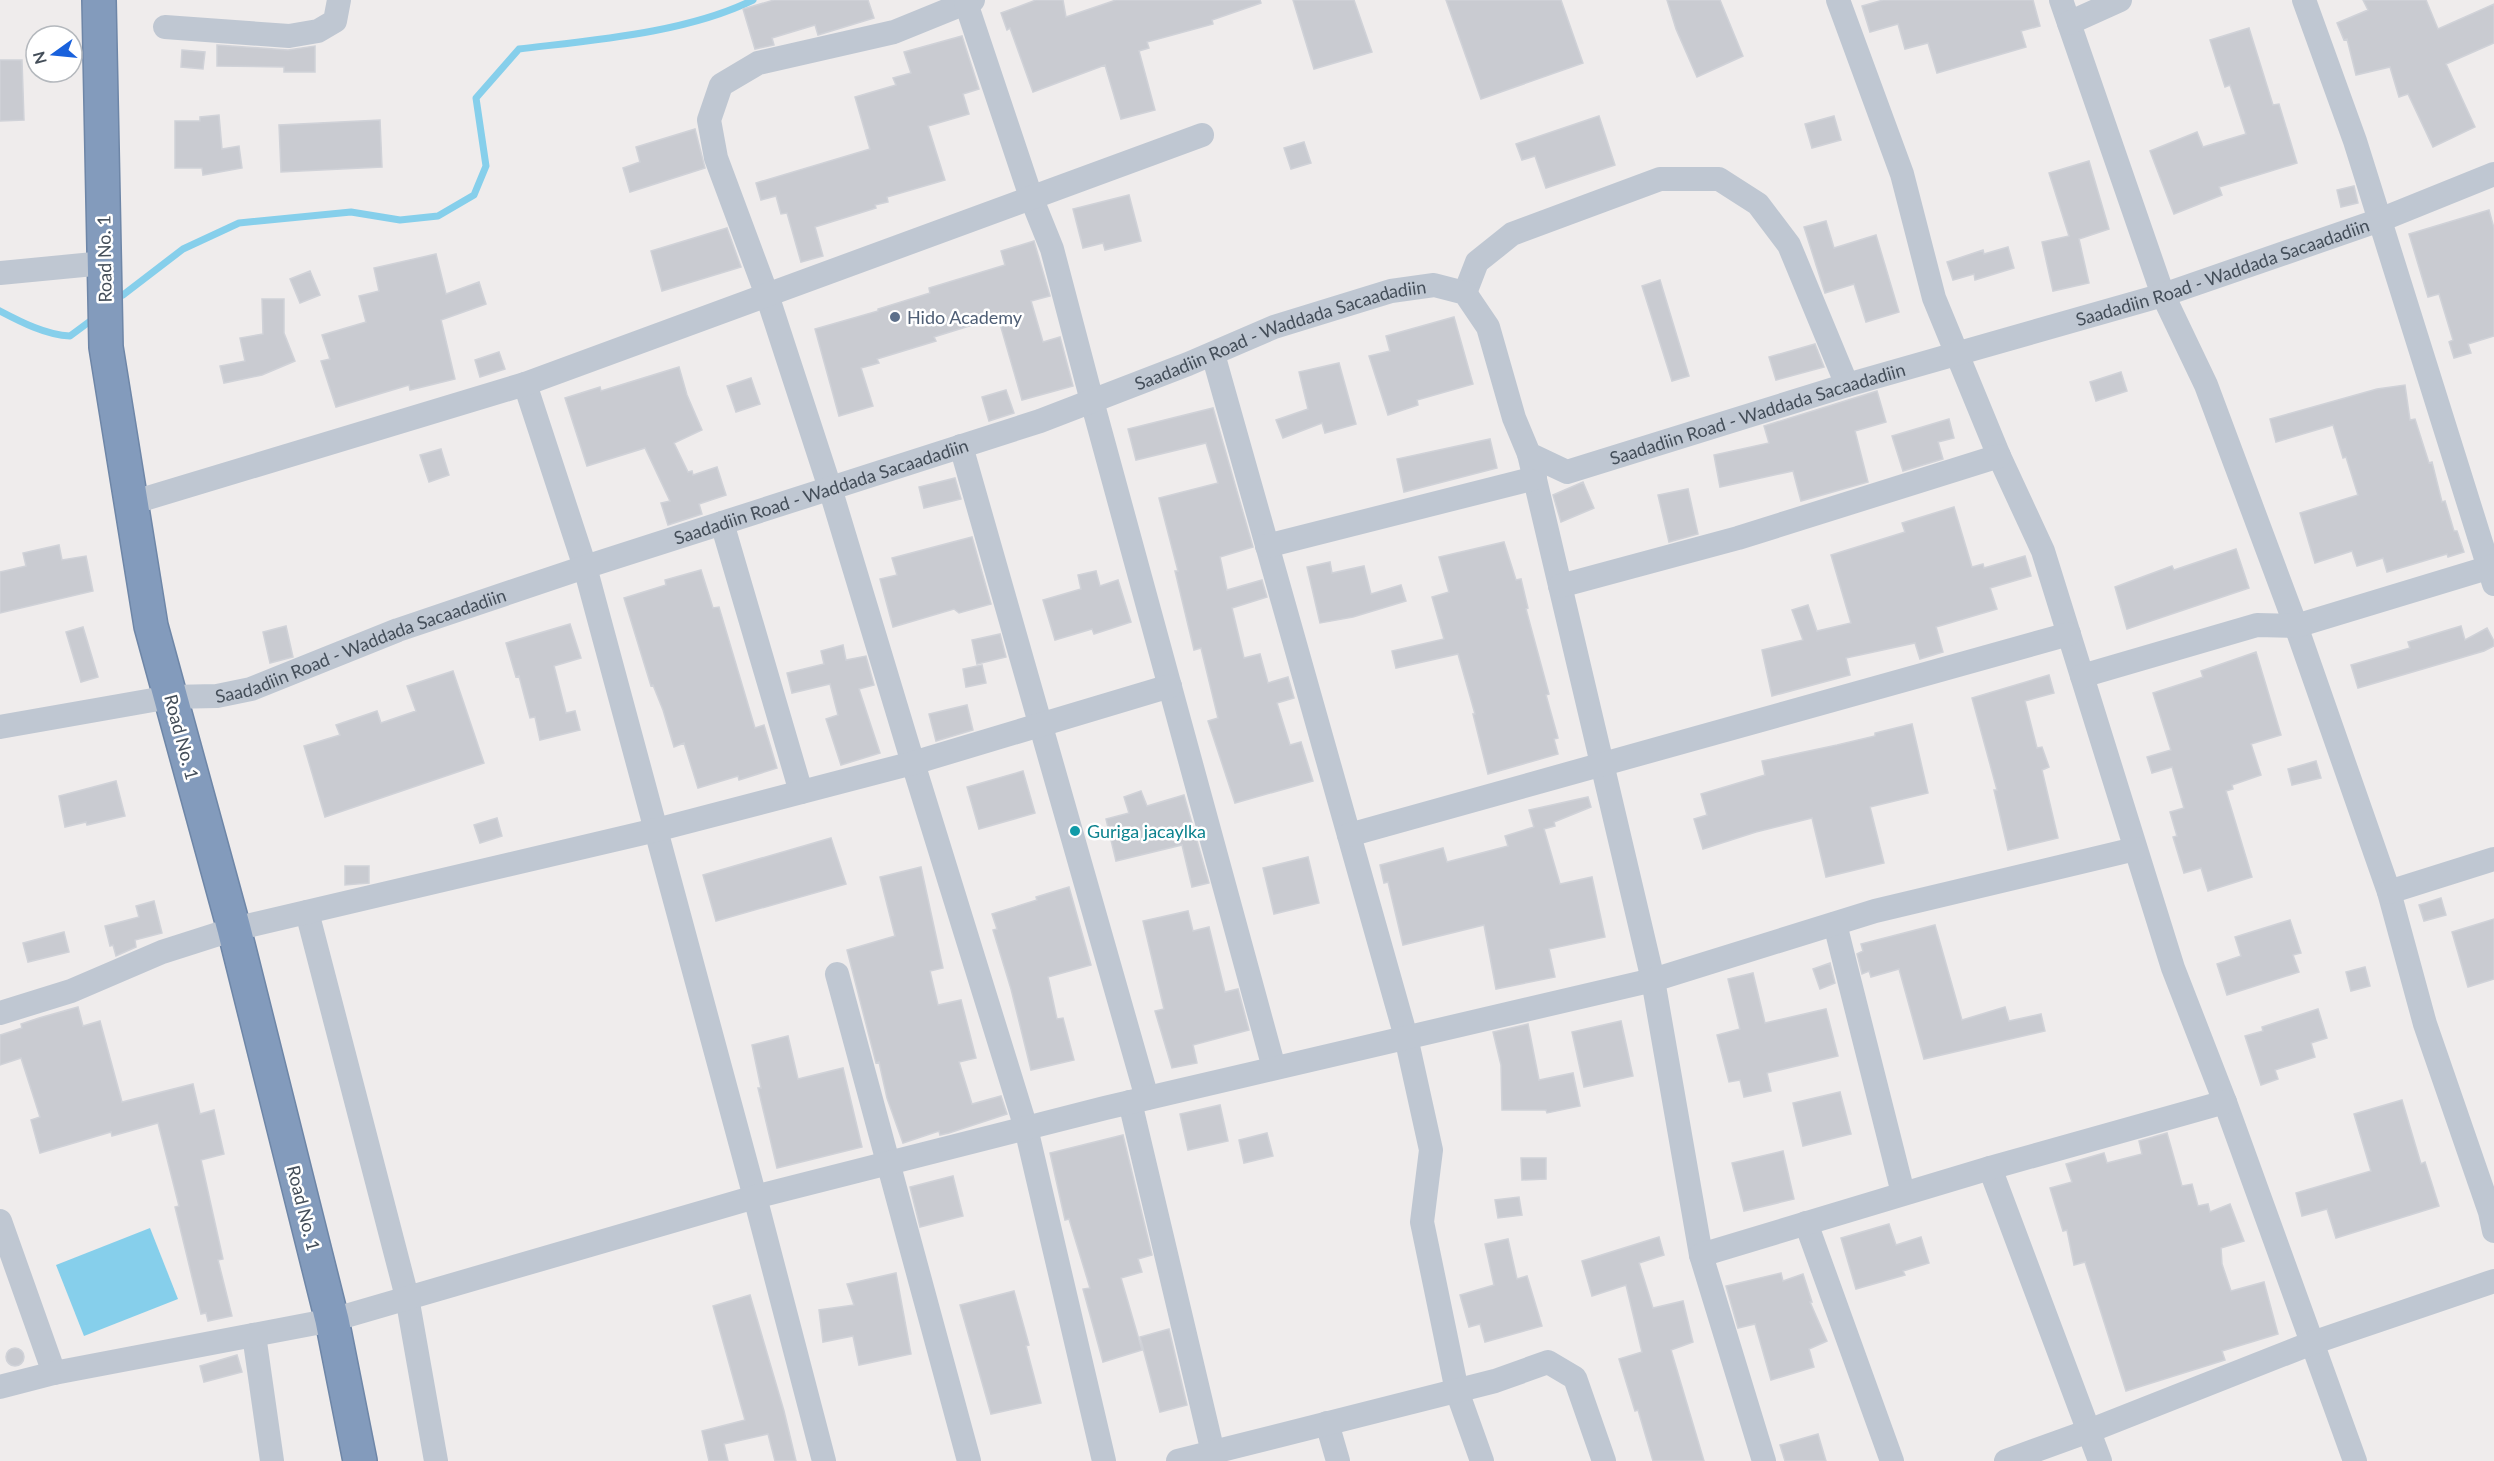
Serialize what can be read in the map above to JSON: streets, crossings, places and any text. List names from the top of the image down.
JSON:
{
  "streets": {
    "highway": ["Road No. 1"],
    "street": ["Saadadiin Road - Waddada Sacaadadiin"]
  },
  "crossings": [
    ["Road No. 1", "Saadadiin Road - Waddada Sacaadadiin"]
  ],
  "places": ["Hido Academy", "Guriga jacaylka"],
  "north": "left"
}
